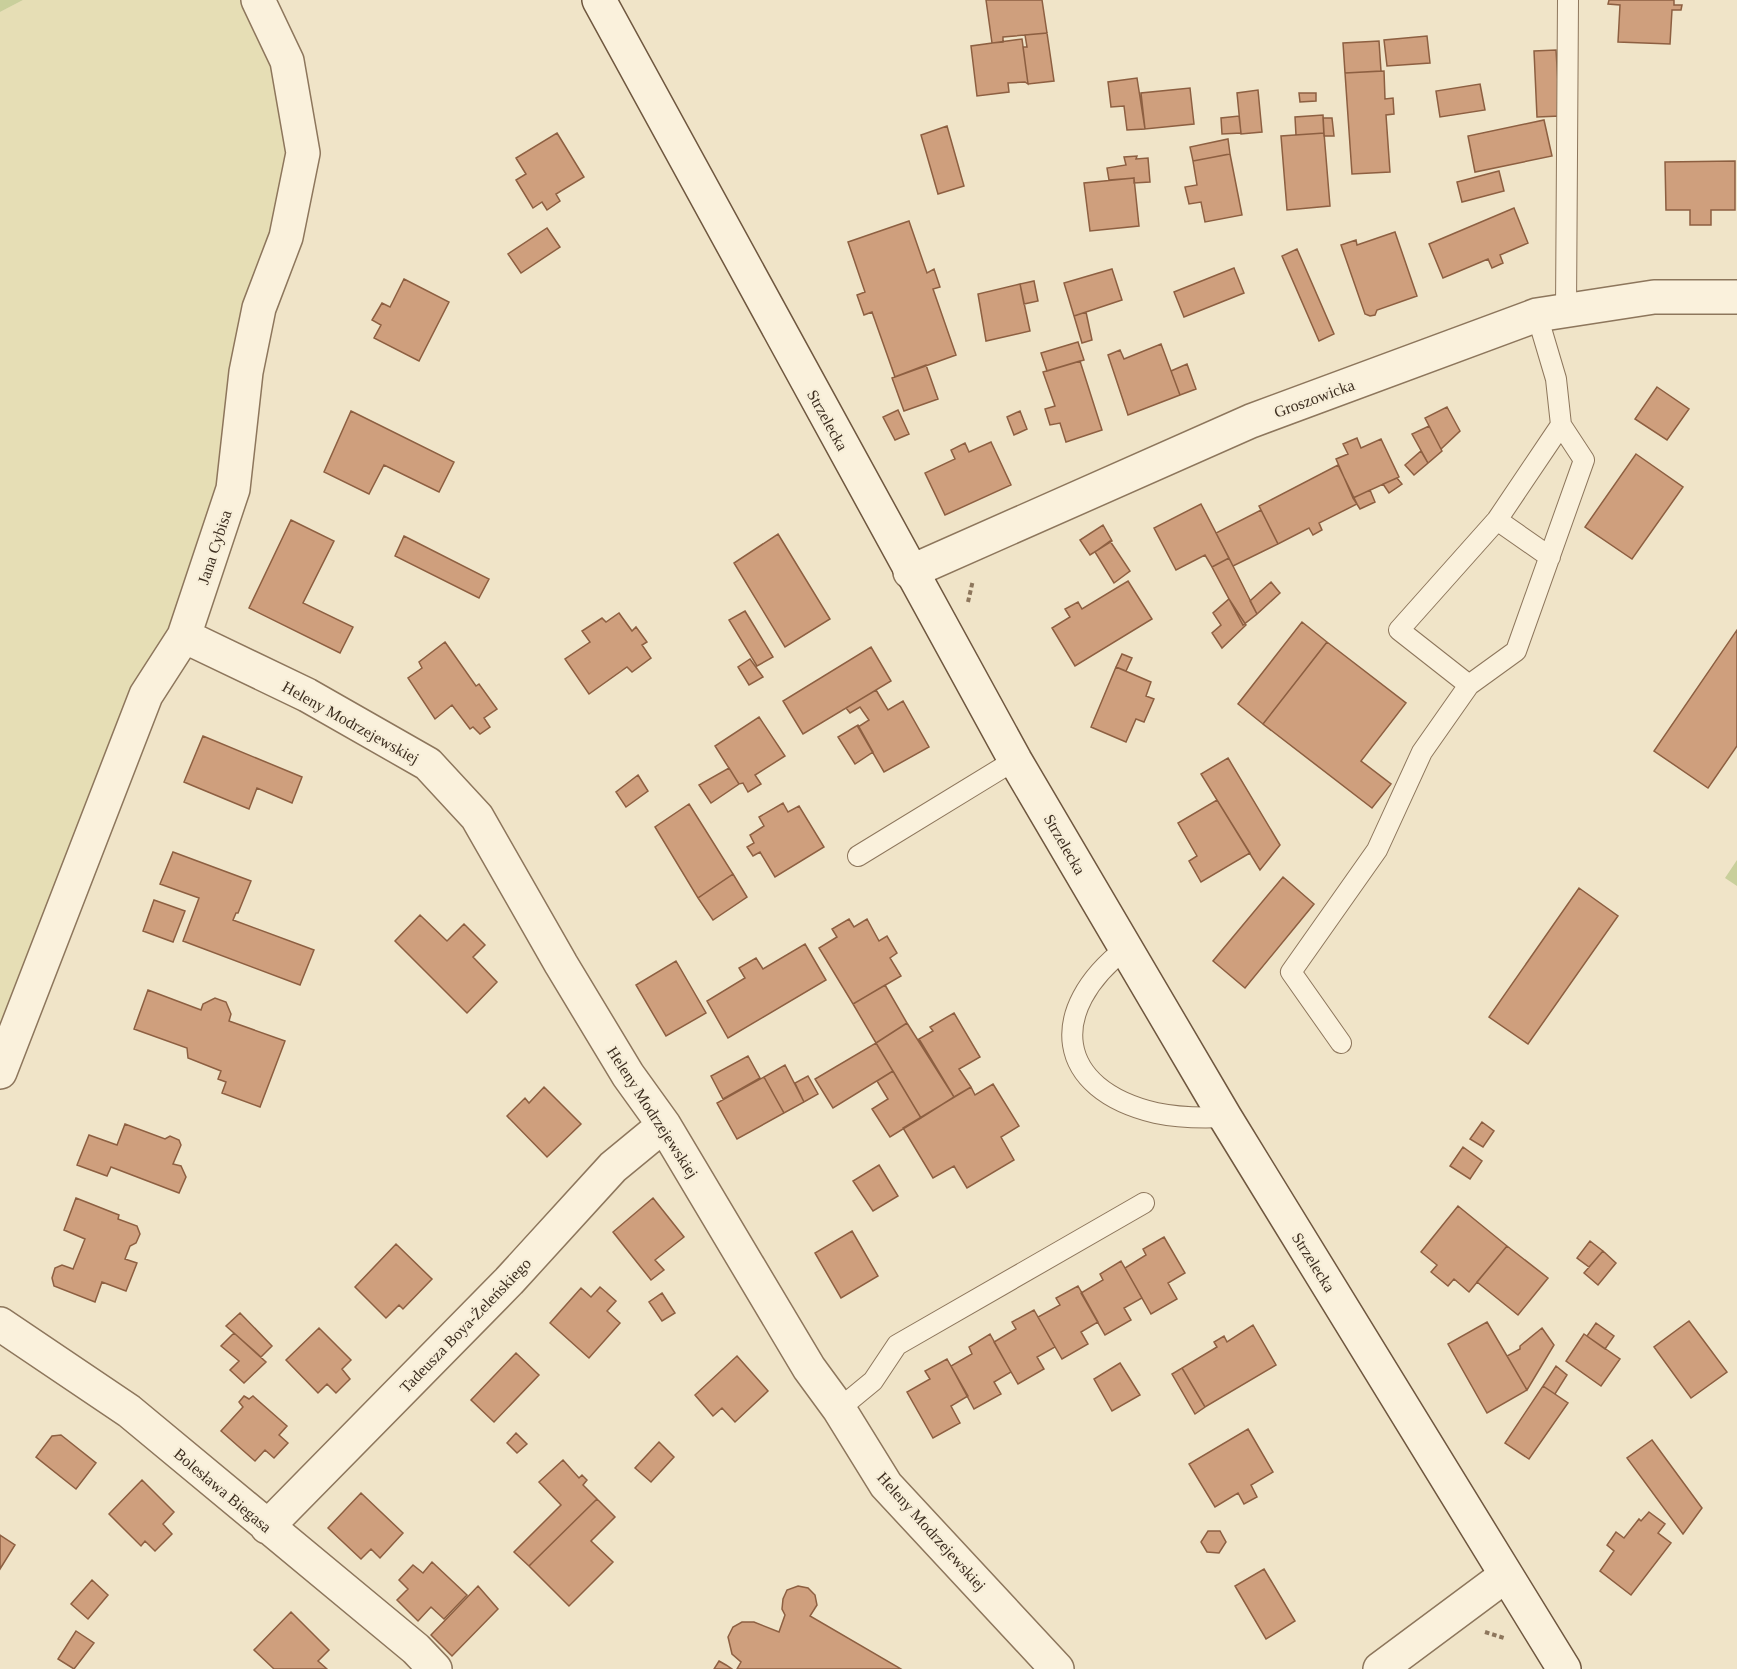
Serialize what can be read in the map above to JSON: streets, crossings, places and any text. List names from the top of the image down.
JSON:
{
  "streets": {
    "street": [
      "Groszowicka",
      "Strzelecka",
      "Jana Cybisa",
      "Heleny Modrzejewskiej",
      "Tadeusza Boya-Żeleńskiego",
      "Bolesława Biegasa"
    ]
  },
  "crossings": [
    ["Groszowicka", "Strzelecka"],
    ["Jana Cybisa", "Heleny Modrzejewskiej"],
    ["Heleny Modrzejewskiej", "Tadeusza Boya-Żeleńskiego"],
    ["Tadeusza Boya-Żeleńskiego", "Bolesława Biegasa"]
  ]
}
